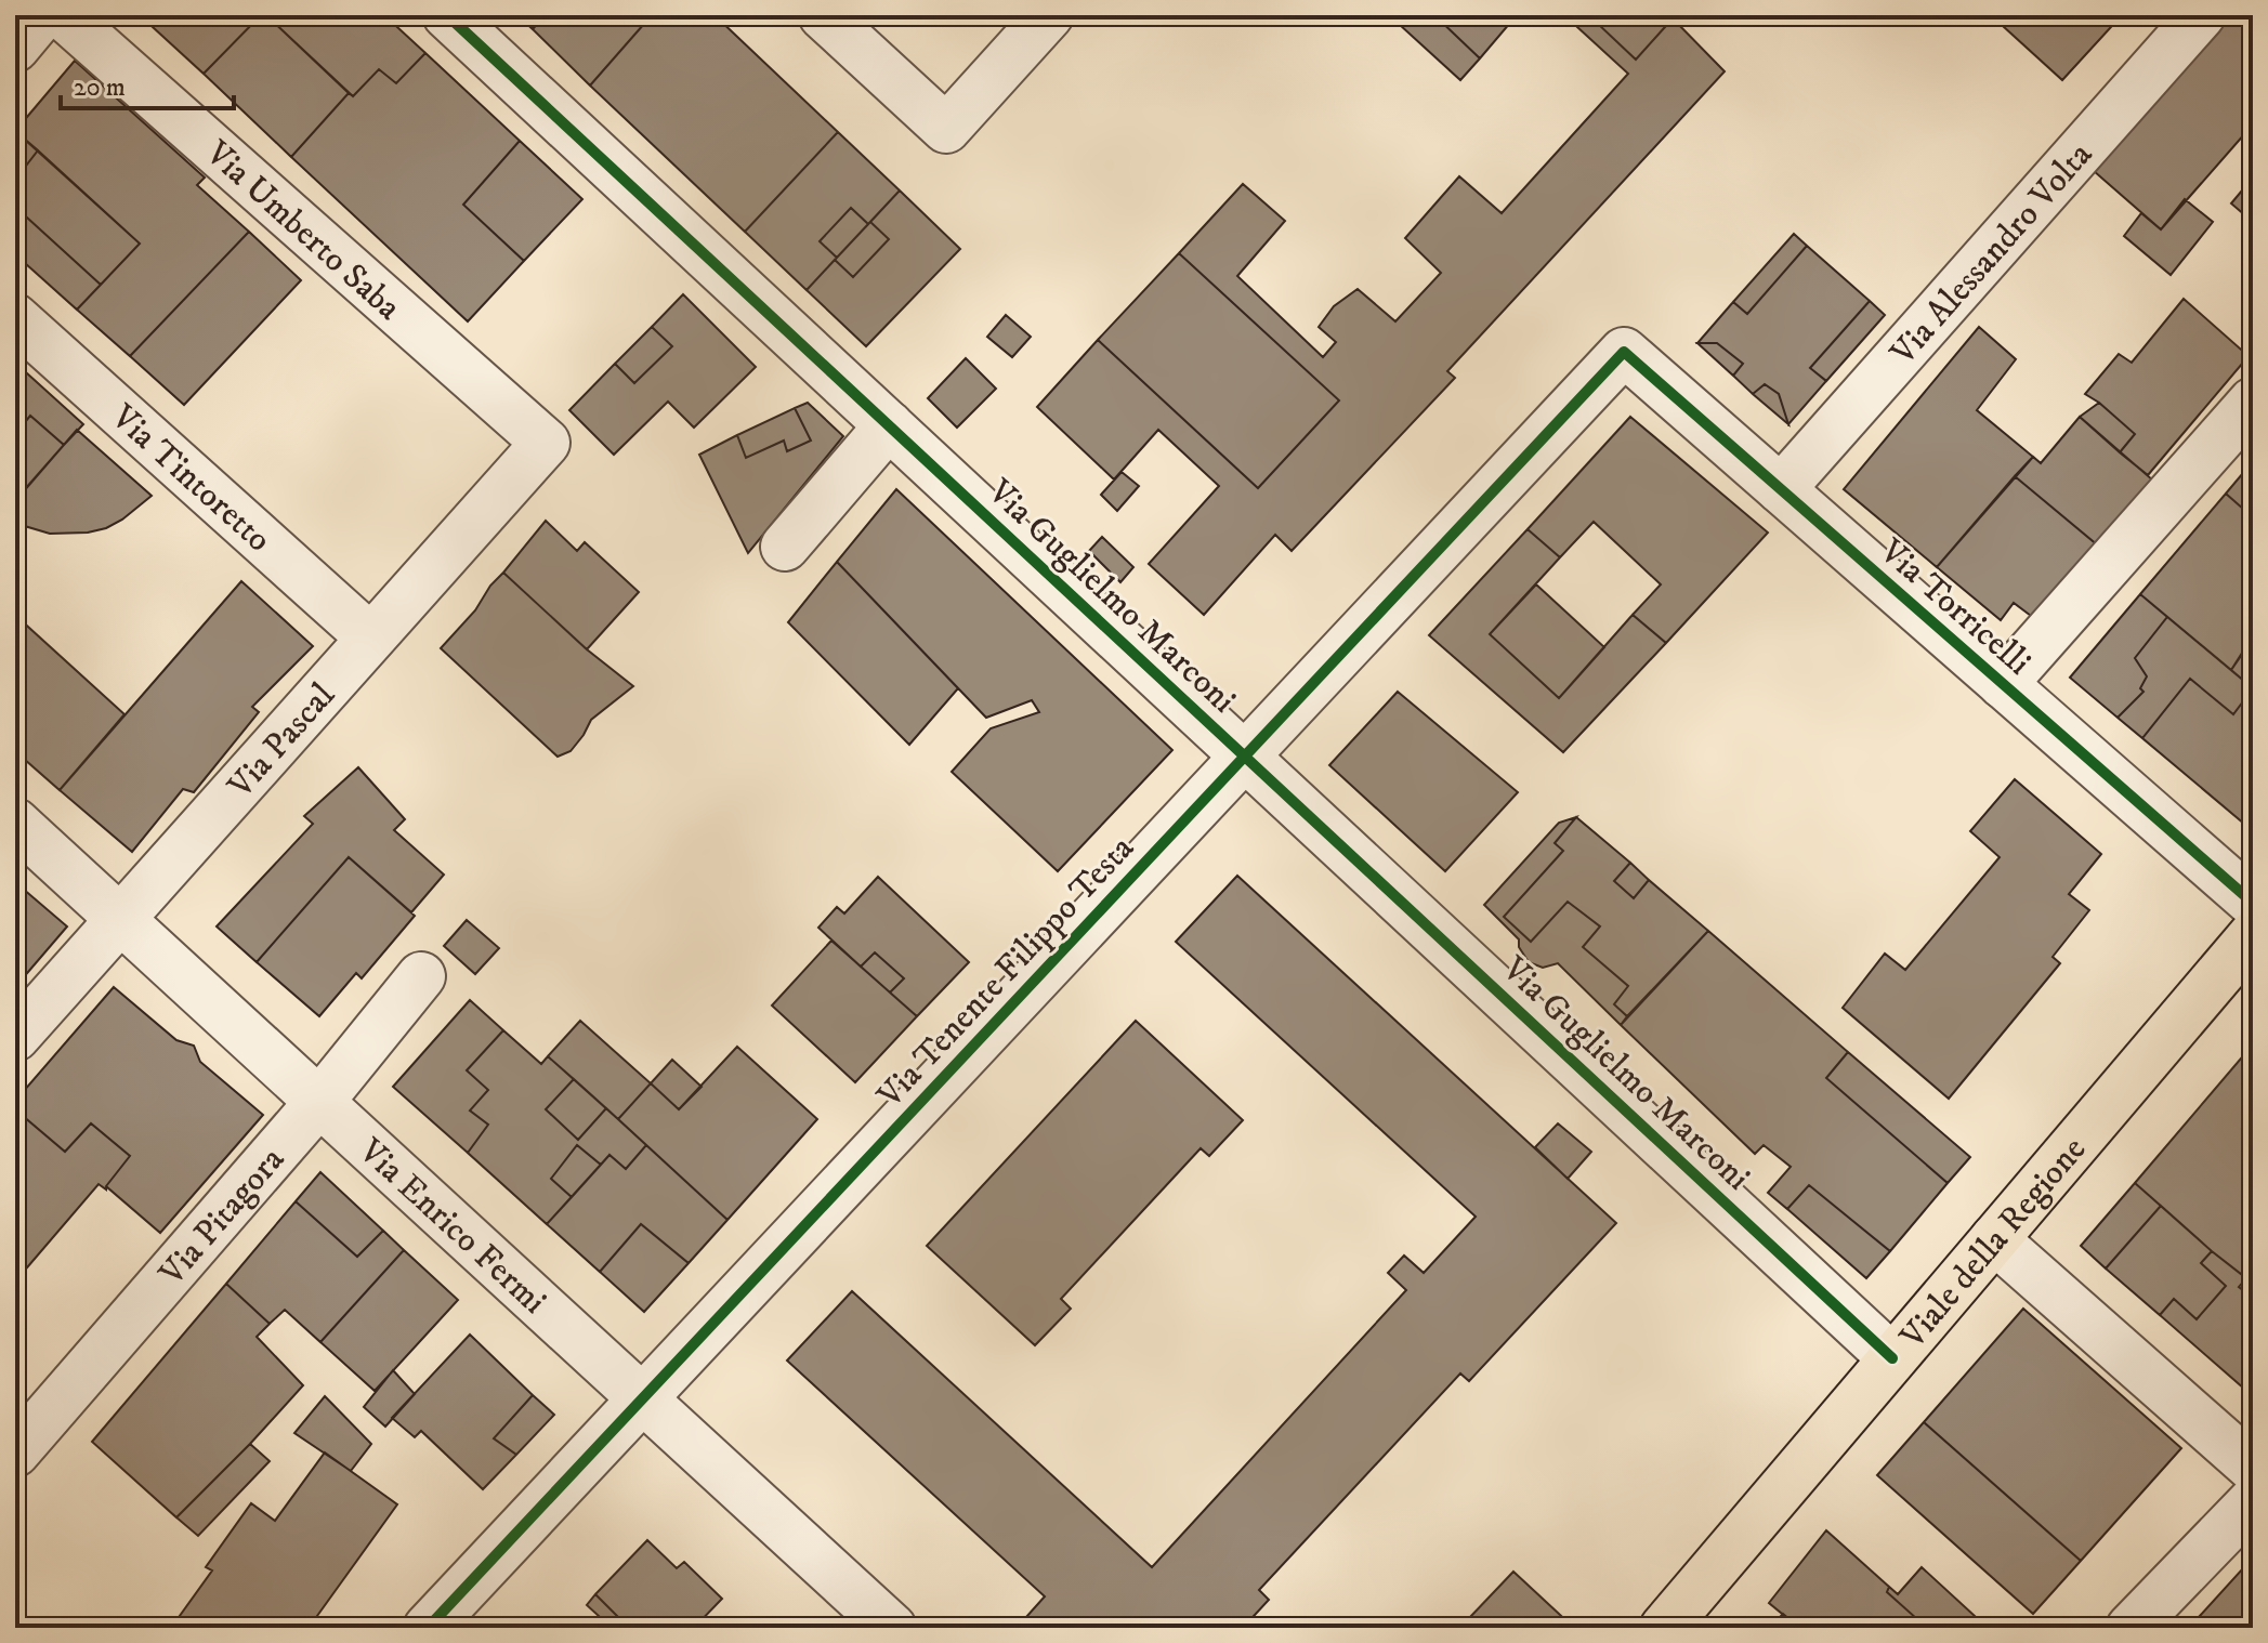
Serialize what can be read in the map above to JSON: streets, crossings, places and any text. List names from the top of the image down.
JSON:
{
  "streets": {
    "main road": ["Viale della Regione"],
    "street": [
      "Via Umberto Saba",
      "Via Alessandro Volta",
      "Via Tintoretto",
      "Via Guglielmo Marconi",
      "Via Torricelli",
      "Via Pascal",
      "Via Tenente Filippo Testa",
      "Via Pitagora",
      "Via Enrico Fermi"
    ]
  },
  "crossings": [
    ["Via Umberto Saba", "Via Pascal"],
    ["Via Alessandro Volta", "Via Torricelli"],
    ["Via Tintoretto", "Via Pascal"],
    ["Via Guglielmo Marconi", "Via Tenente Filippo Testa"],
    ["Via Guglielmo Marconi", "Viale della Regione"],
    ["Via Torricelli", "Via Tenente Filippo Testa"],
    ["Via Pascal", "Via Enrico Fermi"],
    ["Via Tenente Filippo Testa", "Via Enrico Fermi"],
    ["Via Pitagora", "Via Enrico Fermi"]
  ],
  "scale_bar": "20 m"
}
